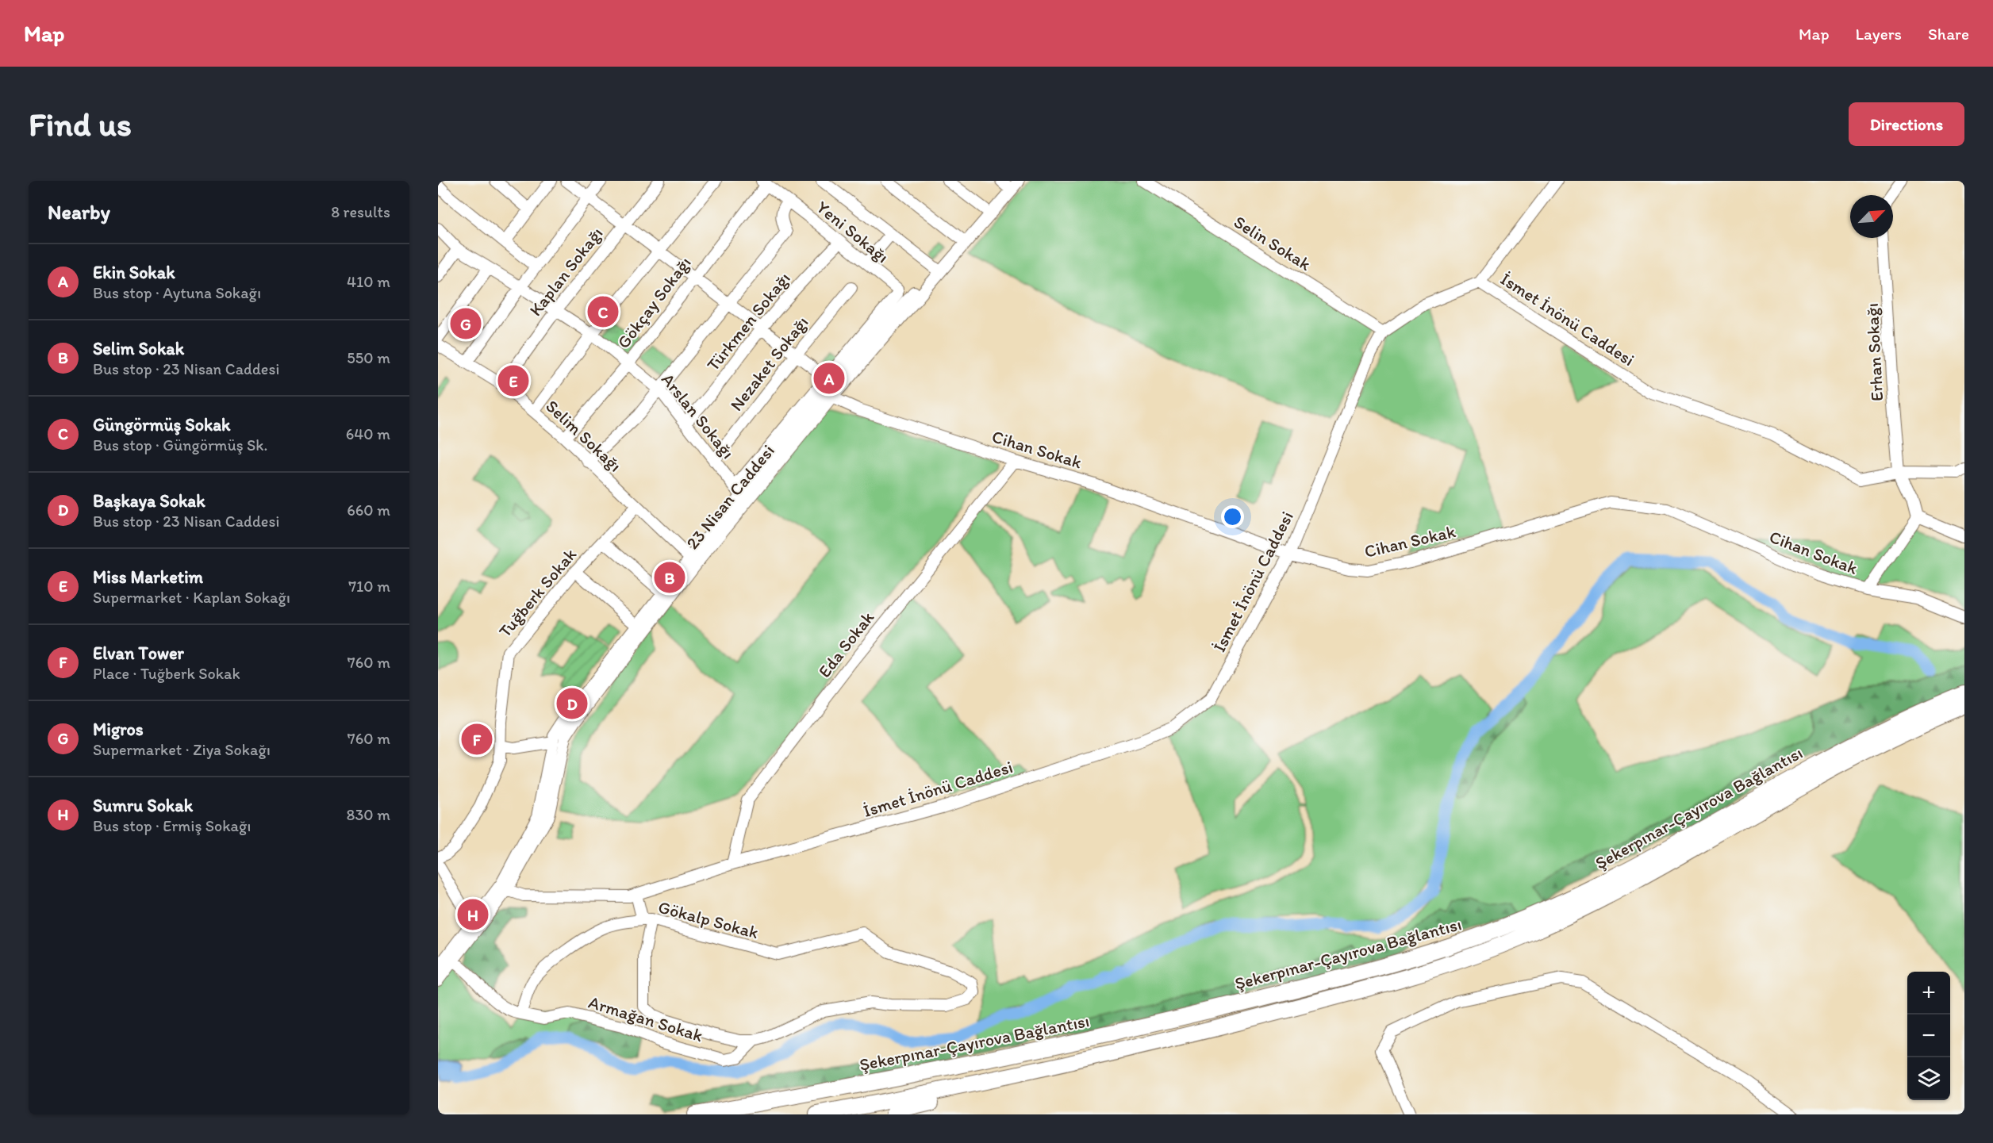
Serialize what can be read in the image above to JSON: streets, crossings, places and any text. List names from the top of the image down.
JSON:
{
  "streets": {
    "highway": ["Şekerpınar-Çayırova Bağlantısı"],
    "street": [
      "Yeni Sokağı",
      "Selin Sokak",
      "Kaplan Sokağı",
      "Gökçay Sokağı",
      "İsmet İnönü Caddesi",
      "Türkmen Sokağı",
      "Erhan Sokağı",
      "Nezaket Sokağı",
      "Arslan Sokağı",
      "Selim Sokağı",
      "Cihan Sokak",
      "23 Nisan Caddesi",
      "Tuğberk Sokak",
      "Eda Sokak",
      "Gökalp Sokak",
      "Armağan Sokak"
    ]
  },
  "crossings": [
    ["Yeni Sokağı", "Gökçay Sokağı"],
    ["Yeni Sokağı", "Türkmen Sokağı"],
    ["Selin Sokak", "İsmet İnönü Caddesi"],
    ["Kaplan Sokağı", "Arslan Sokağı"],
    ["Kaplan Sokağı", "Selim Sokağı"],
    ["Gökçay Sokağı", "Arslan Sokağı"],
    ["Gökçay Sokağı", "Selim Sokağı"],
    ["İsmet İnönü Caddesi", "Erhan Sokağı"],
    ["İsmet İnönü Caddesi", "Cihan Sokak"],
    ["İsmet İnönü Caddesi", "23 Nisan Caddesi"],
    ["İsmet İnönü Caddesi", "Eda Sokak"],
    ["Türkmen Sokağı", "Arslan Sokağı"],
    ["Nezaket Sokağı", "Arslan Sokağı"],
    ["Arslan Sokağı", "23 Nisan Caddesi"],
    ["Selim Sokağı", "23 Nisan Caddesi"],
    ["Selim Sokağı", "Tuğberk Sokak"],
    ["Cihan Sokak", "23 Nisan Caddesi"],
    ["Cihan Sokak", "Eda Sokak"],
    ["Gökalp Sokak", "Armağan Sokak"]
  ],
  "north": "top right",
  "page": {
    "header": "Map",
    "nav": ["Map", "Layers", "Share"],
    "buttons": "Directions",
    "title": "Find us",
    "heading": ["Nearby", "8 results"],
    "list": [
      {
        "mark": "A",
        "name": "Ekin Sokak",
        "note": "Bus stop · Aytuna Sokağı",
        "value": "410 m"
      },
      {
        "mark": "B",
        "name": "Selim Sokak",
        "note": "Bus stop · 23 Nisan Caddesi",
        "value": "550 m"
      },
      {
        "mark": "C",
        "name": "Güngörmüş Sokak",
        "note": "Bus stop · Güngörmüş Sk.",
        "value": "640 m"
      },
      {
        "mark": "D",
        "name": "Başkaya Sokak",
        "note": "Bus stop · 23 Nisan Caddesi",
        "value": "660 m"
      },
      {
        "mark": "E",
        "name": "Miss Marketim",
        "note": "Supermarket · Kaplan Sokağı",
        "value": "710 m"
      },
      {
        "mark": "F",
        "name": "Elvan Tower",
        "note": "Place · Tuğberk Sokak",
        "value": "760 m"
      },
      {
        "mark": "G",
        "name": "Migros",
        "note": "Supermarket · Ziya Sokağı",
        "value": "760 m"
      },
      {
        "mark": "H",
        "name": "Sumru Sokak",
        "note": "Bus stop · Ermiş Sokağı",
        "value": "830 m"
      }
    ],
    "pins": [
      "C",
      "G",
      "A",
      "E",
      "B",
      "D",
      "F",
      "H"
    ],
    "map_buttons": ["+", "−"]
  }
}
